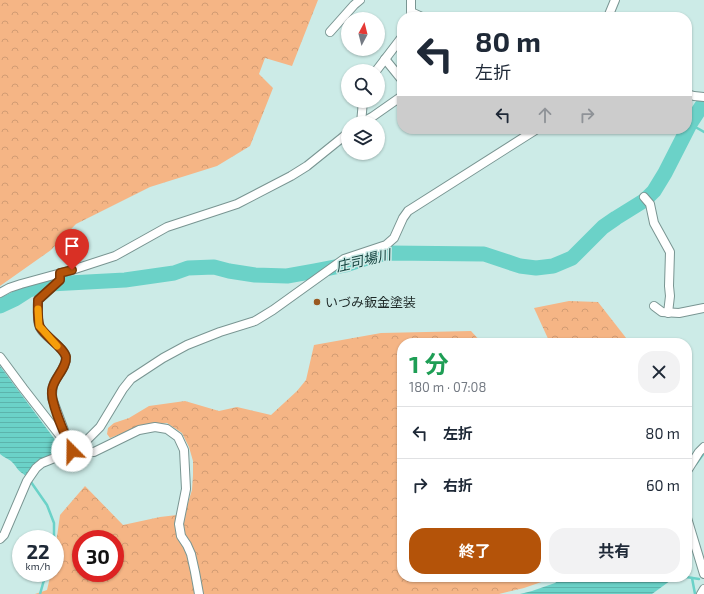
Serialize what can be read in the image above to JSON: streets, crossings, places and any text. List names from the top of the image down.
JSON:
{
  "water": ["庄司場川"],
  "places": ["いづみ鈑金塗装"],
  "north": "top",
  "page": {
    "turn": ["80 m", "左折"],
    "heading": ["1 分", "180 m · 07:08"],
    "list": [
      {
        "name": "左折",
        "value": "80 m"
      },
      {
        "name": "右折",
        "value": "60 m"
      }
    ],
    "buttons": ["終了", "共有"],
    "speed": "22 km/h",
    "limit": "30"
  }
}
